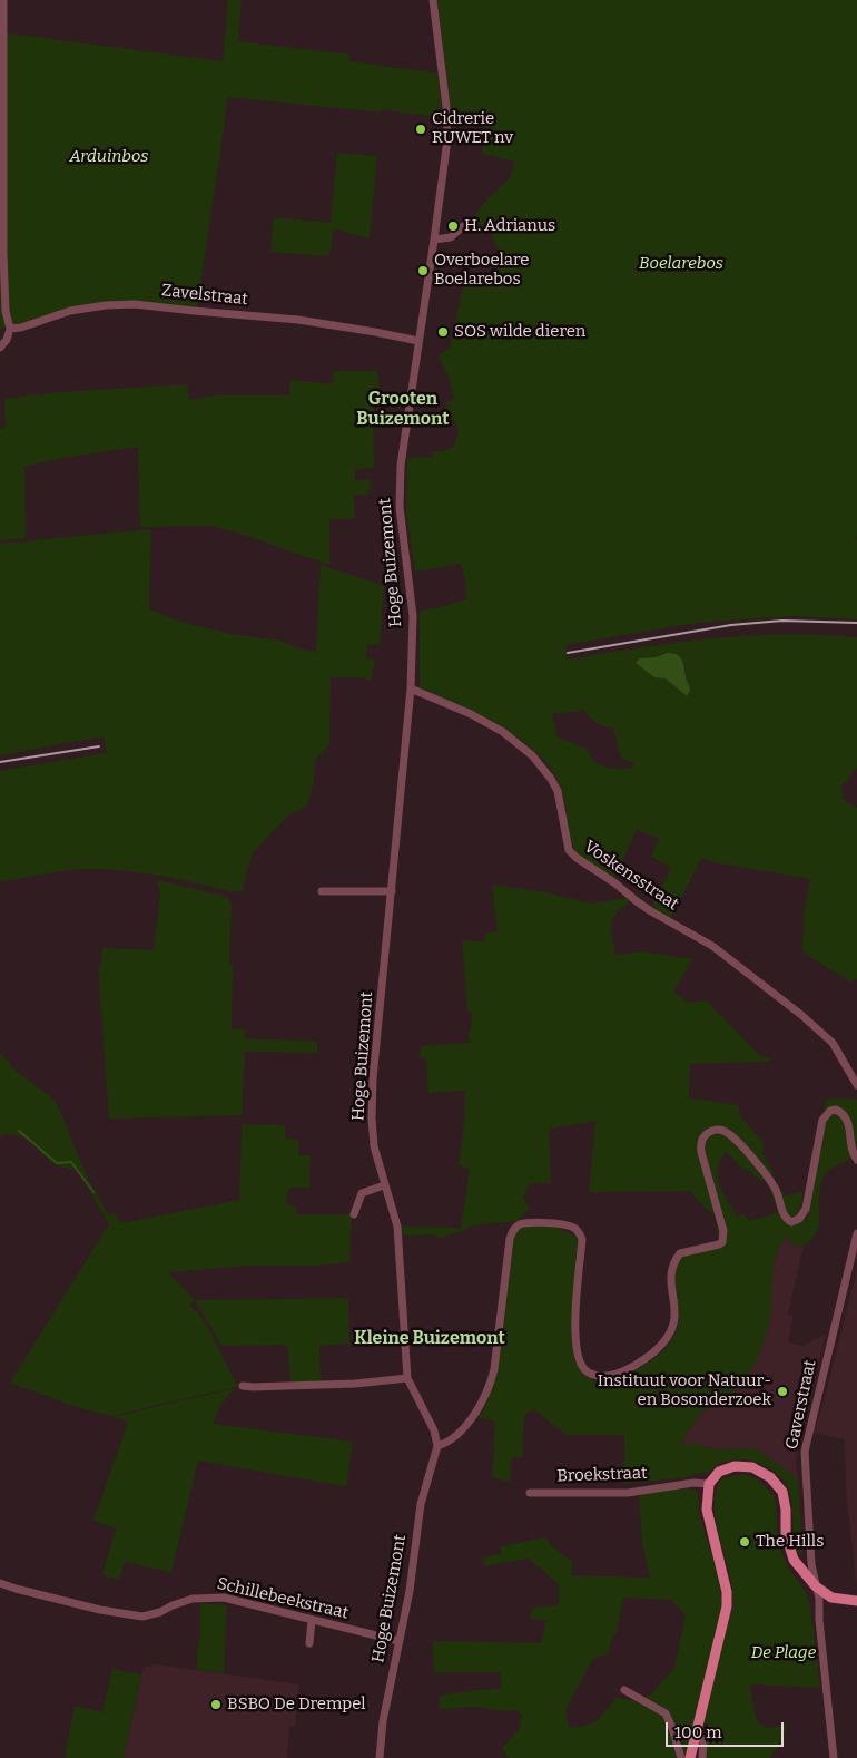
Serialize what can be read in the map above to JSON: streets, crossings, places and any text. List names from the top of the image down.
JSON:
{
  "streets": {
    "street": [
      "Zavelstraat",
      "Hoge Buizemont",
      "Voskensstraat",
      "Gaverstraat",
      "Broekstraat",
      "Schillebeekstraat"
    ]
  },
  "crossings": [
    ["Zavelstraat", "Hoge Buizemont"],
    ["Hoge Buizemont", "Voskensstraat"],
    ["Hoge Buizemont", "Schillebeekstraat"]
  ],
  "districts": ["Grooten Buizemont", "Kleine Buizemont"],
  "parks": ["Arduinbos", "Boelarebos", "De Plage"],
  "places": [
    "Cidrerie RUWET nv",
    "H. Adrianus",
    "Overboelare Boelarebos",
    "SOS wilde dieren",
    "Instituut voor Natuur- en Bosonderzoek",
    "The Hills",
    "BSBO De Drempel"
  ],
  "scale_bar": "100 m"
}
